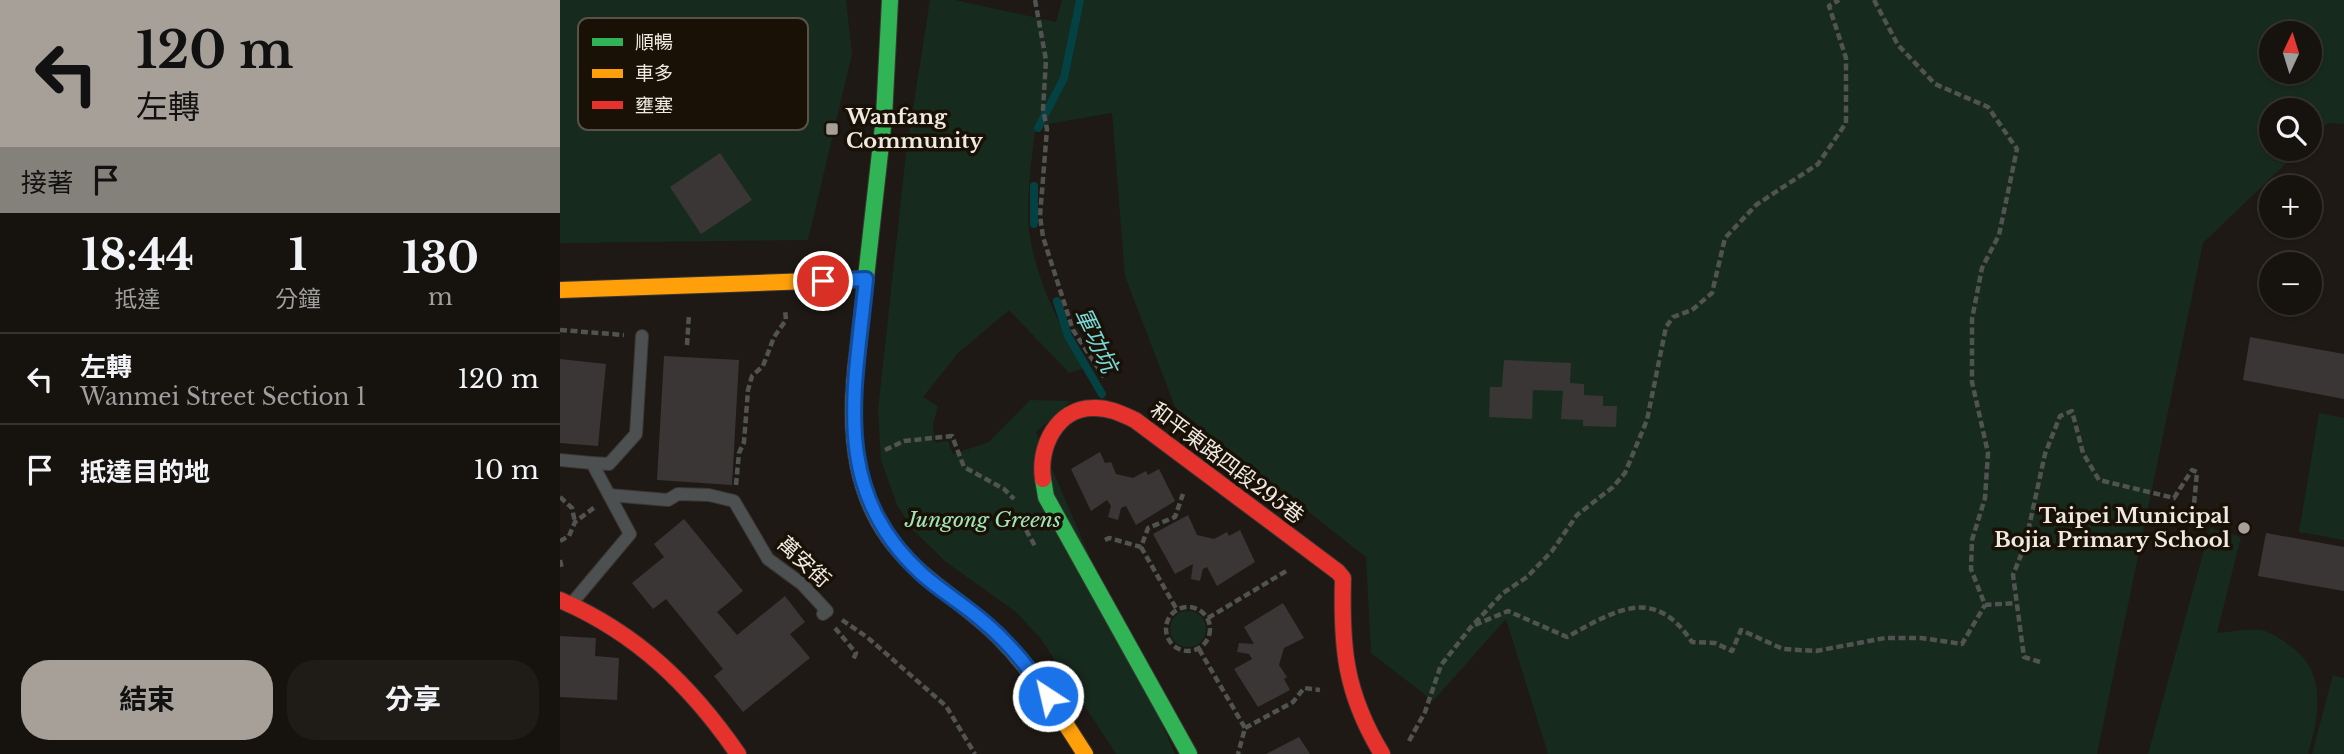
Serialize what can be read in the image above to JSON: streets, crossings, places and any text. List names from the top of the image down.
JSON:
{
  "streets": {
    "street": ["和平東路四段295巷"],
    "lane": ["萬安街"]
  },
  "water": ["軍功坑"],
  "parks": ["Jungong Greens"],
  "places": {
    "transit": ["Wanfang Community"],
    "other": ["Taipei Municipal Bojia Primary School"]
  },
  "legend": ["順暢", "車多", "壅塞"],
  "north": "top",
  "page": {
    "turn": ["120 m", "左轉"],
    "map_buttons": ["+", "−"],
    "then": "接著",
    "eta": [
      "18:44",
      "抵達",
      "1",
      "分鐘",
      "130",
      "m"
    ],
    "list": [
      {
        "name": "左轉",
        "note": "Wanmei Street Section 1",
        "value": "120 m"
      },
      {
        "name": "抵達目的地",
        "value": "10 m"
      }
    ],
    "buttons": ["結束", "分享"]
  }
}
